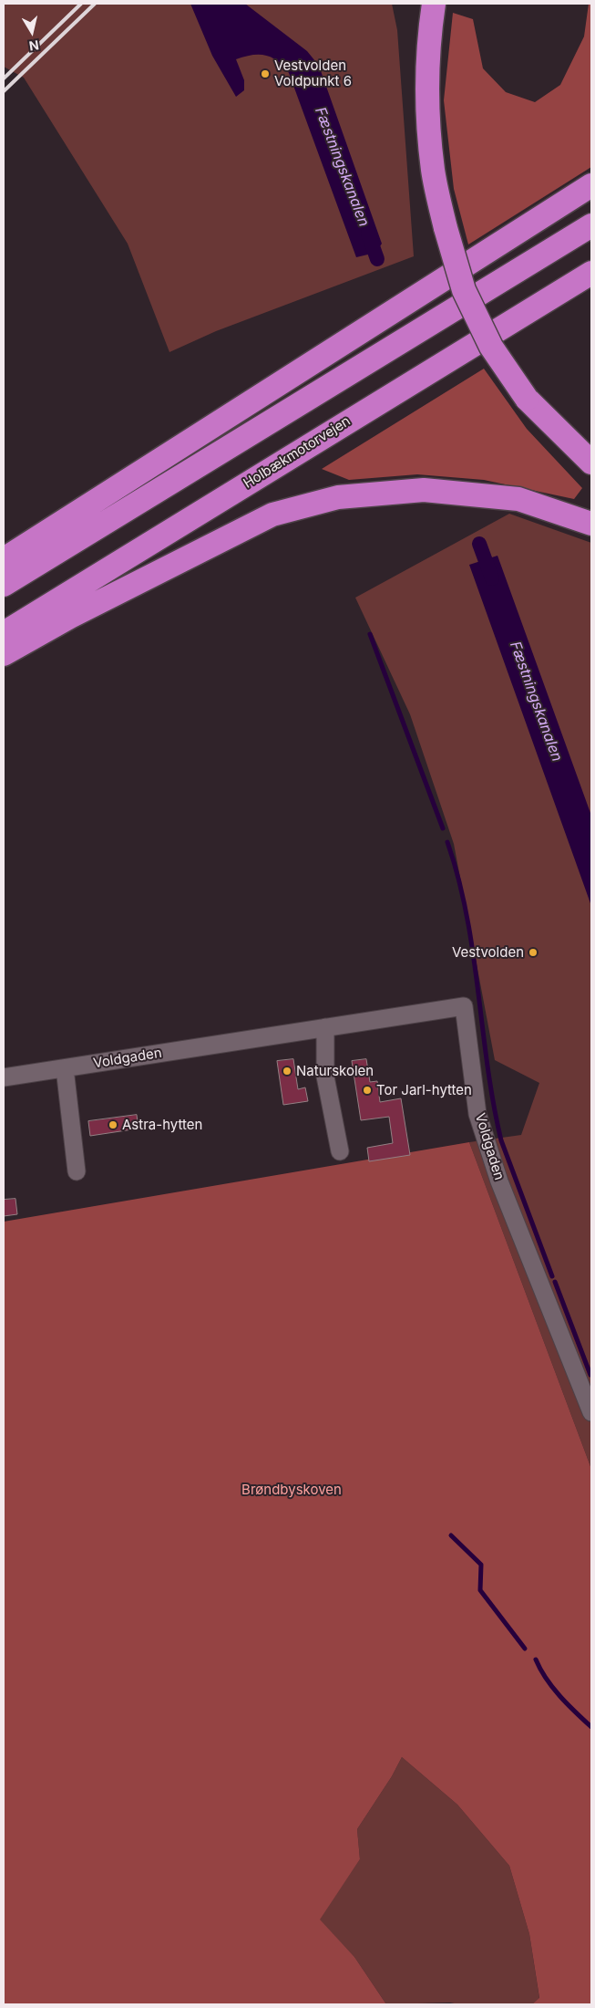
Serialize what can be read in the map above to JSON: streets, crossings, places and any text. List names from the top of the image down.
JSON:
{
  "streets": {
    "highway": ["Holbækmotorvejen"],
    "street": ["Voldgaden"]
  },
  "water": ["Fæstningskanalen"],
  "parks": ["Brøndbyskoven"],
  "places": [
    "Vestvolden Voldpunkt 6",
    "Vestvolden",
    "Naturskolen",
    "Tor Jarl-hytten",
    "Astra-hytten"
  ],
  "north": "bottom"
}
